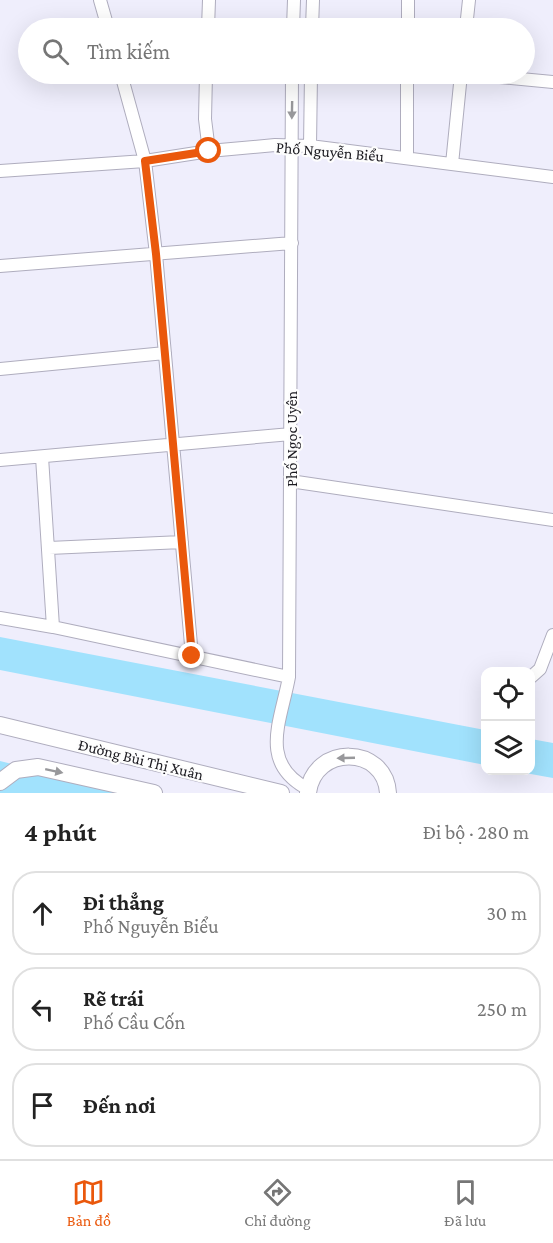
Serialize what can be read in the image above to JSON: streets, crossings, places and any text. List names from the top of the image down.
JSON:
{
  "streets": {
    "street": ["Phố Nguyễn Biểu", "Phố Ngọc Uyên", "Đường Bùi Thị Xuân"]
  },
  "crossings": [
    ["Phố Nguyễn Biểu", "Phố Ngọc Uyên"]
  ],
  "page": {
    "search": "Tìm kiếm",
    "heading": ["4 phút", "Đi bộ · 280 m"],
    "list": [
      ["Đi thẳng", "Phố Nguyễn Biểu", "30 m"],
      ["Rẽ trái", "Phố Cầu Cốn", "250 m"],
      "Đến nơi"
    ],
    "nav": ["Bản đồ", "Chỉ đường", "Đã lưu"]
  }
}
